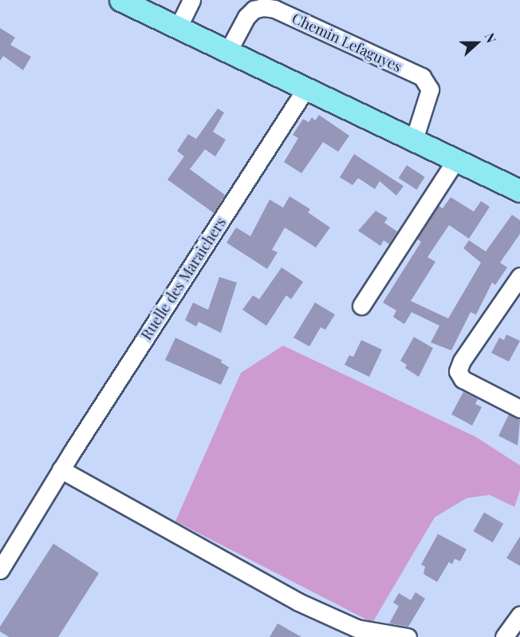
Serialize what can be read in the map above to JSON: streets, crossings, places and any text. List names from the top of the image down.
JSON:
{
  "streets": {
    "street": ["Chemin Lefaguyes", "Ruelle des Maraichers"]
  },
  "north": "right"
}
